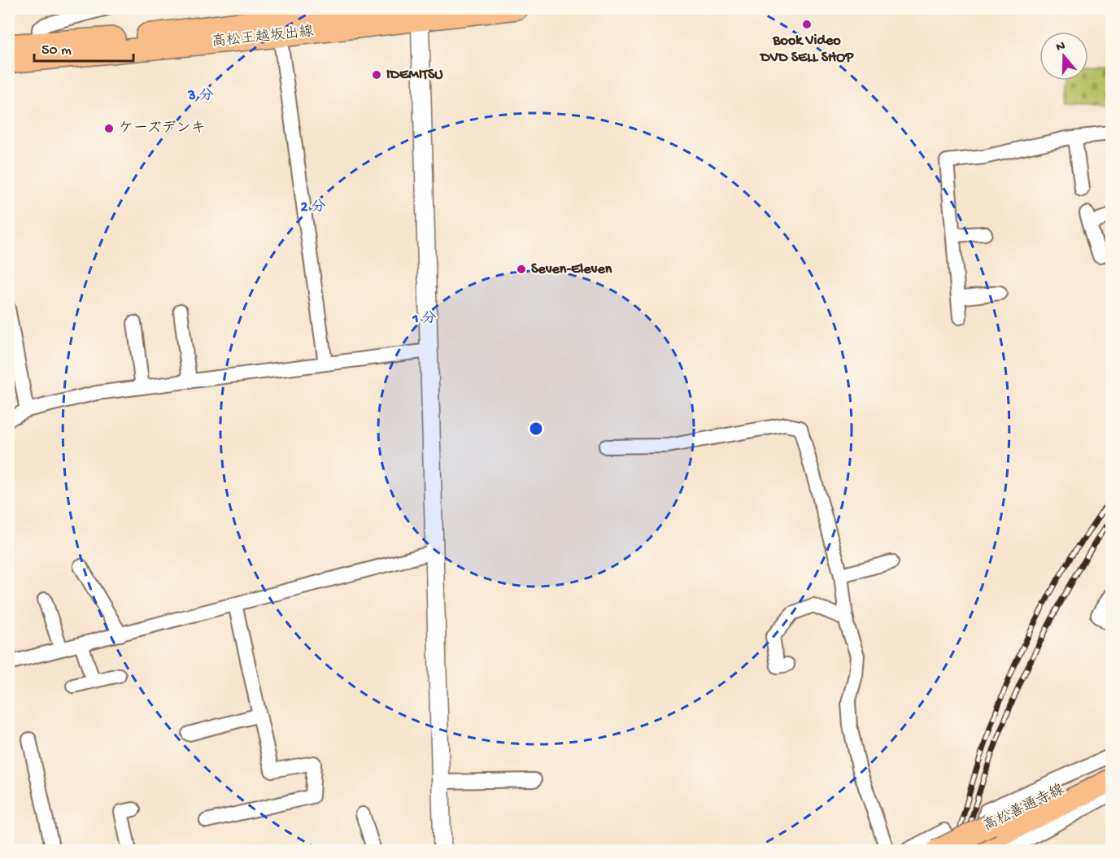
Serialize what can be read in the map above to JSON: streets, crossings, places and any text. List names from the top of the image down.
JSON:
{
  "streets": {
    "main road": ["高松王越坂出線", "高松善通寺線"]
  },
  "places": [
    "Book Video DVD SELL SHOP",
    "IDEMITSU",
    "ケーズデンキ",
    "Seven-Eleven"
  ],
  "scale_bar": "50 m",
  "north": "top",
  "rings": ["3 分", "2 分", "1 分"]
}
